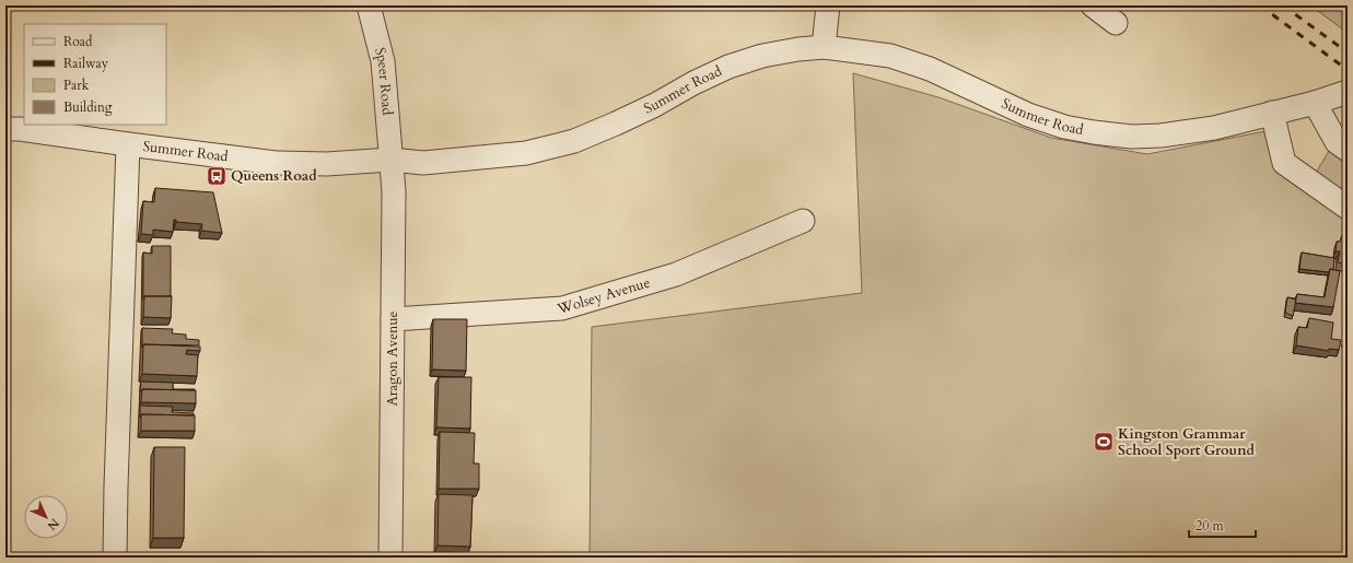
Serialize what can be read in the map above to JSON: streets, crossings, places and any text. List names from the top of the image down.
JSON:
{
  "streets": {
    "street": [
      "Speer Road",
      "Summer Road",
      "Wolsey Avenue",
      "Aragon Avenue"
    ]
  },
  "crossings": [
    ["Speer Road", "Summer Road"],
    ["Speer Road", "Aragon Avenue"],
    ["Summer Road", "Aragon Avenue"],
    ["Wolsey Avenue", "Aragon Avenue"]
  ],
  "places": {
    "bus stop": ["Queens Road"],
    "sports": ["Kingston Grammar School Sport Ground"]
  },
  "legend": [
    "Road",
    "Railway",
    "Park",
    "Building"
  ],
  "scale_bar": "20 m",
  "north": "bottom right"
}
